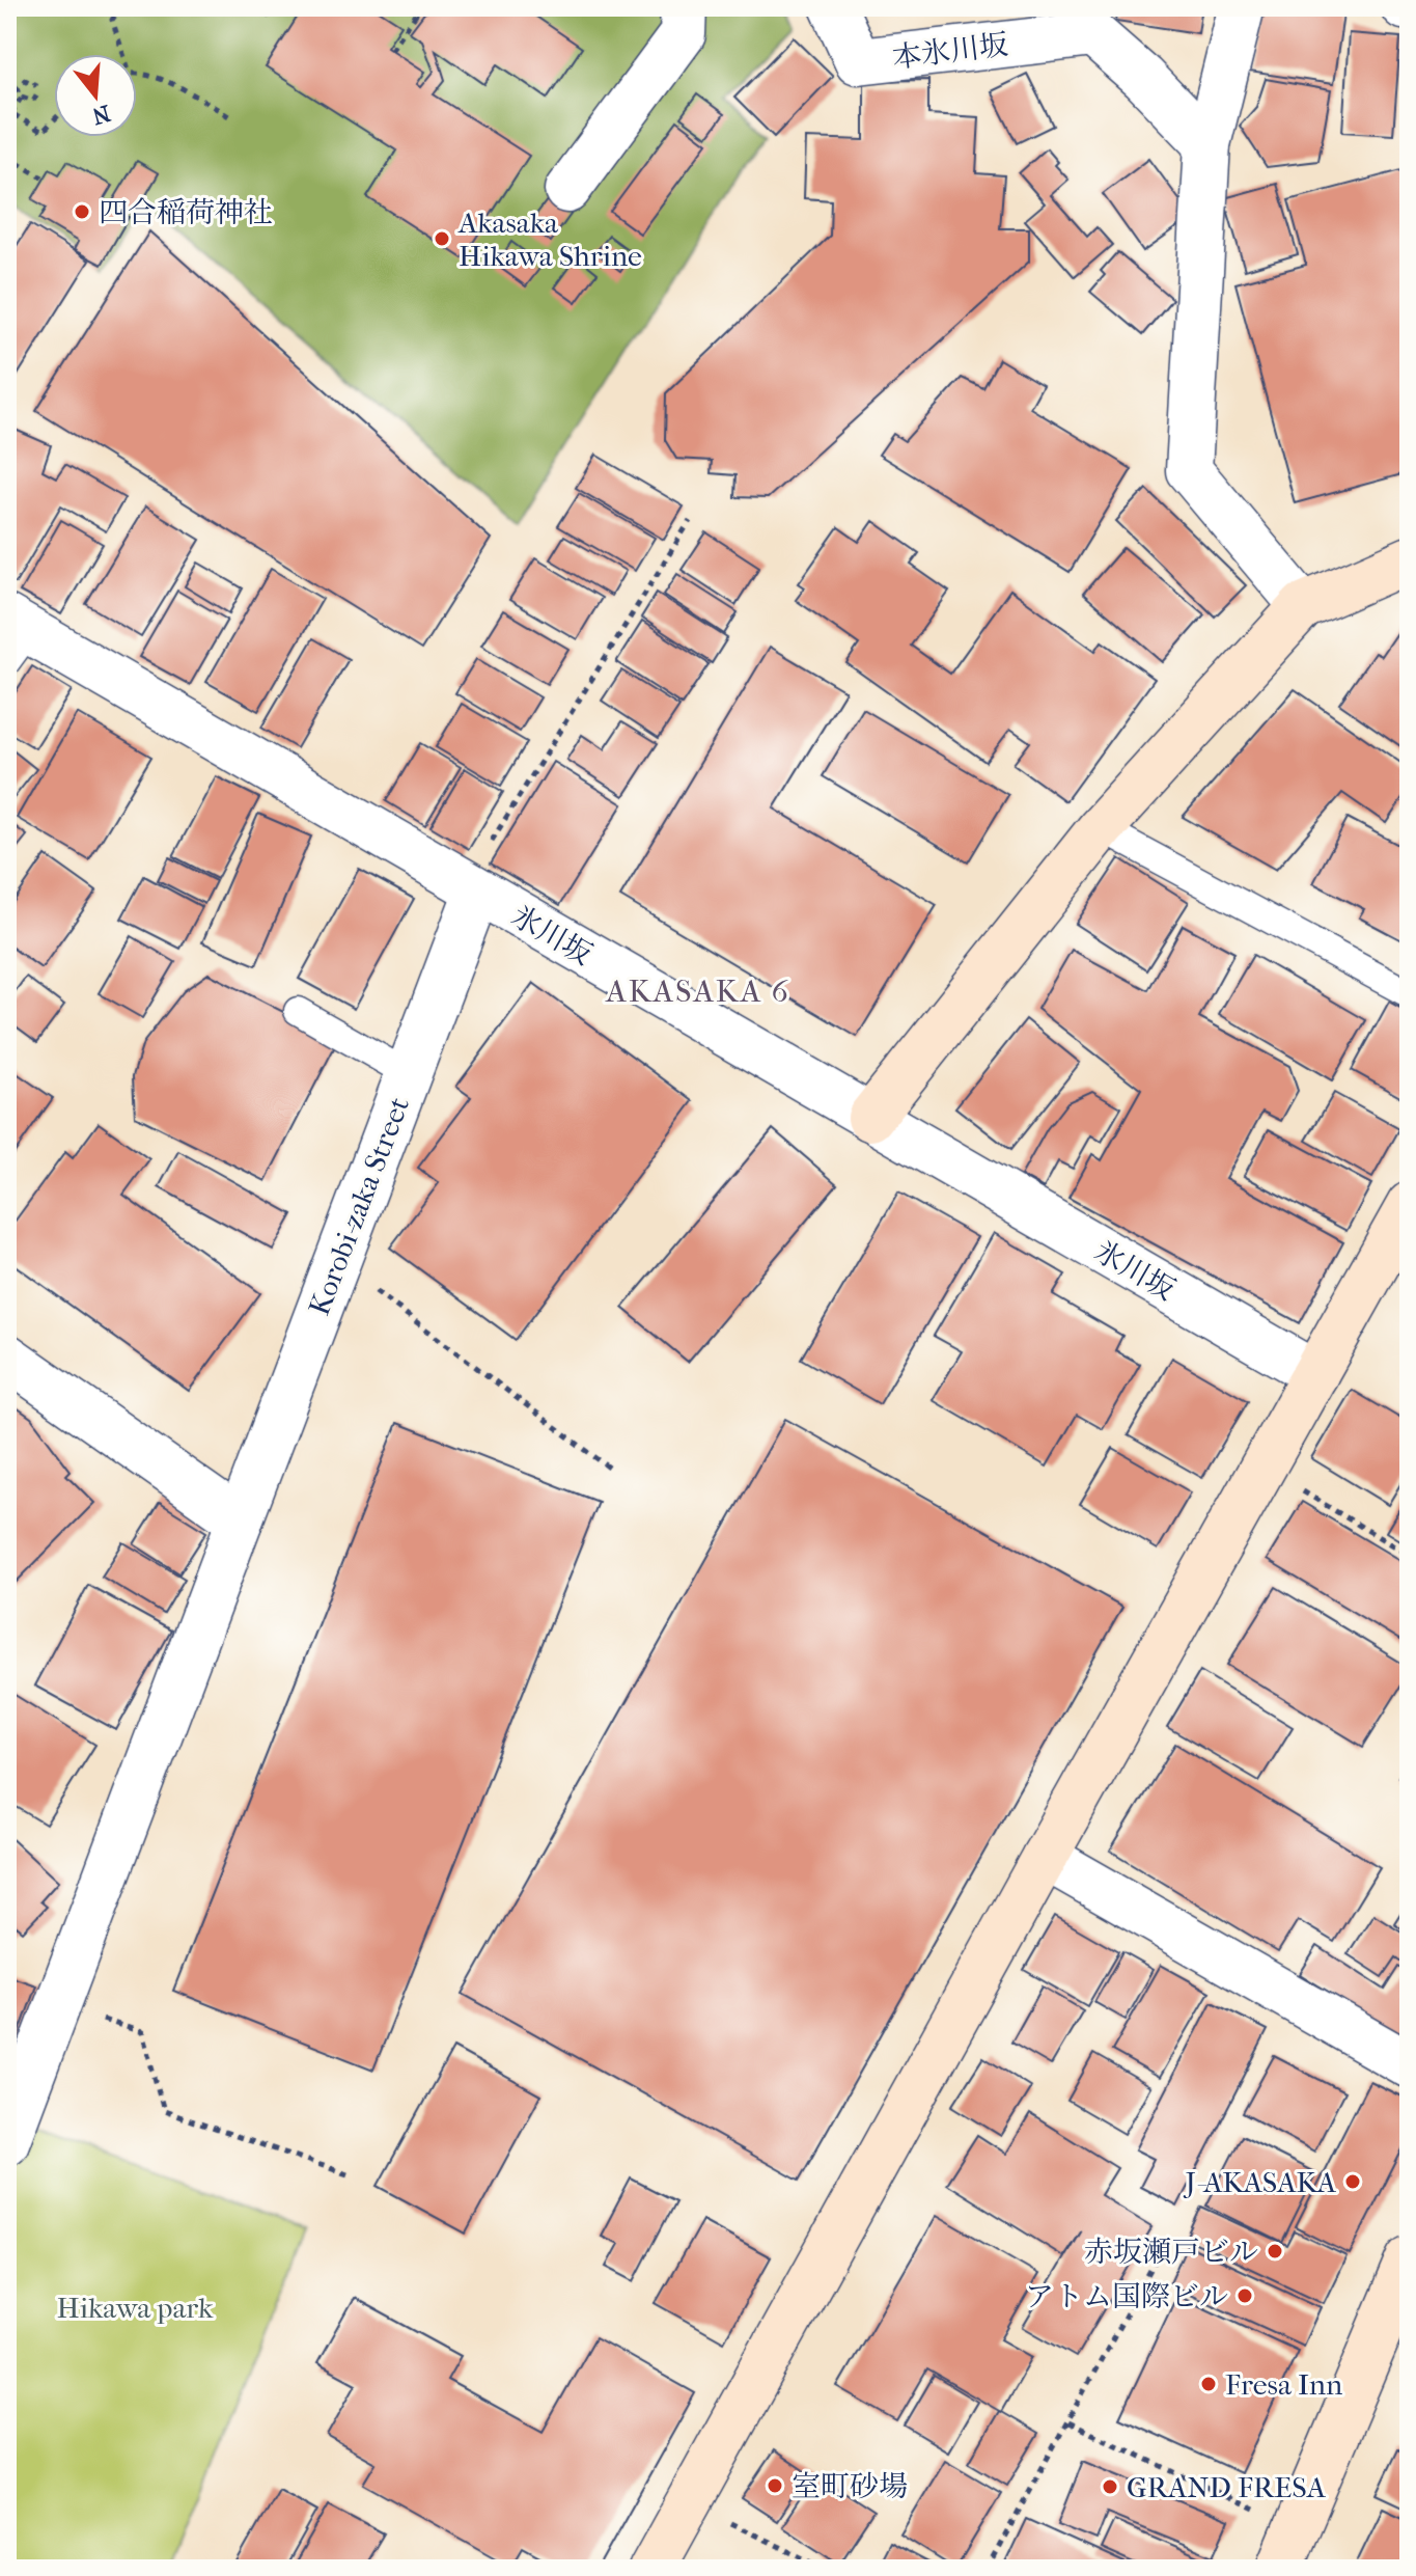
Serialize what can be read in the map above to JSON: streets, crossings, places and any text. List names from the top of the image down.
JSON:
{
  "streets": {
    "street": ["本氷川坂", "氷川坂", "Korobi-zaka Street"]
  },
  "crossings": [
    ["氷川坂", "Korobi-zaka Street"]
  ],
  "districts": ["AKASAKA 6"],
  "parks": ["Hikawa park"],
  "places": [
    "四合稲荷神社",
    "Akasaka Hikawa Shrine",
    "J-AKASAKA",
    "赤坂瀬戸ビル",
    "アトム国際ビル",
    "Fresa Inn",
    "室町砂場",
    "GRAND FRESA"
  ],
  "north": "bottom"
}
